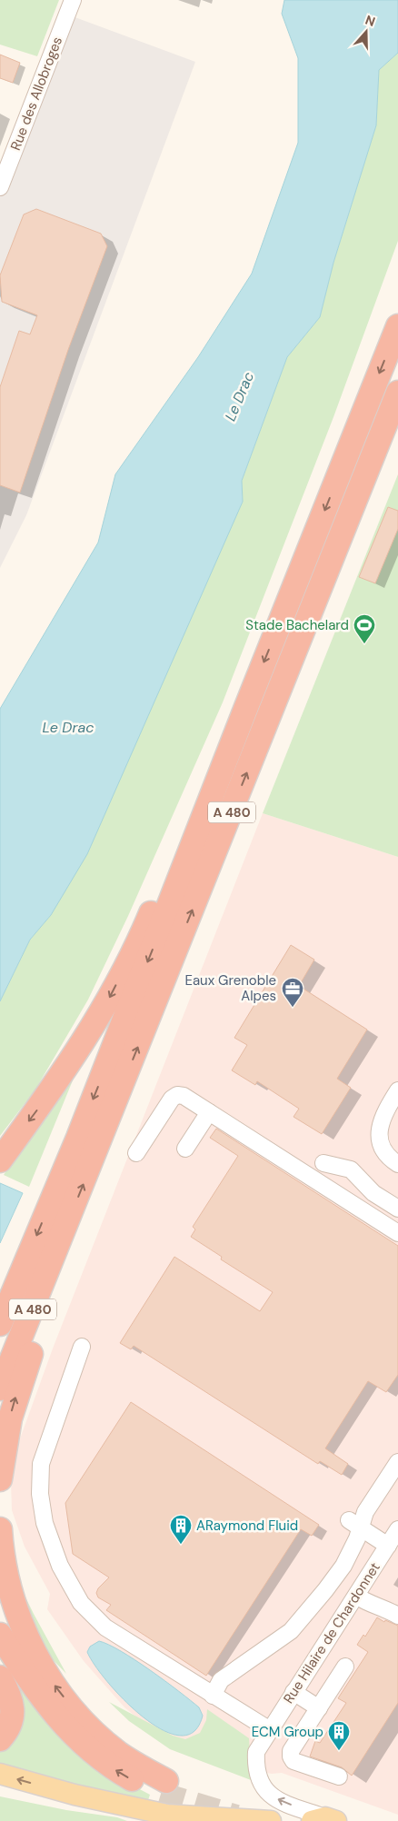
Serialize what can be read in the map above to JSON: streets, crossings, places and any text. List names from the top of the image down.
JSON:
{
  "streets": {
    "highway": ["A 480"],
    "street": ["Rue des Allobroges", "Rue Hilaire de Chardonnet"]
  },
  "water": ["Le Drac"],
  "places": {
    "sports": ["Stade Bachelard"],
    "office": ["Eaux Grenoble Alpes"],
    "building": ["ARaymond Fluid", "ECM Group"]
  },
  "north": "top"
}
